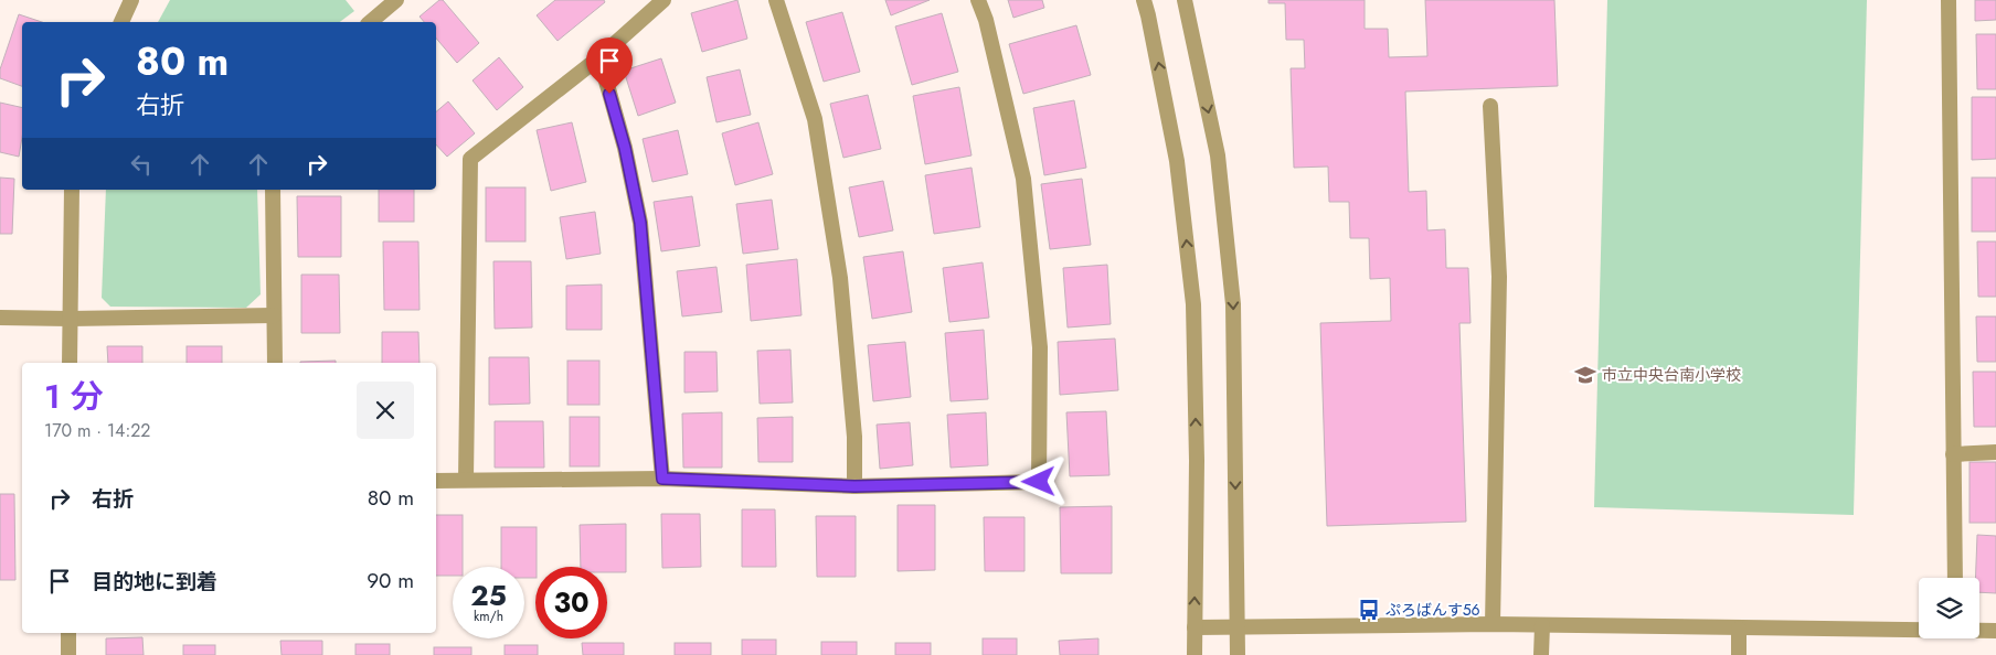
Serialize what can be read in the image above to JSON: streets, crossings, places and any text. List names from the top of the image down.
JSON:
{
  "places": {
    "school or university": ["市立中央台南小学校"],
    "bus stop": ["ぷろばんす56"]
  },
  "page": {
    "turn": ["80 m", "右折"],
    "heading": ["1 分", "170 m · 14:22"],
    "list": [
      {
        "name": "右折",
        "value": "80 m"
      },
      {
        "name": "目的地に到着",
        "value": "90 m"
      }
    ],
    "speed": "25 km/h",
    "limit": "30"
  }
}
